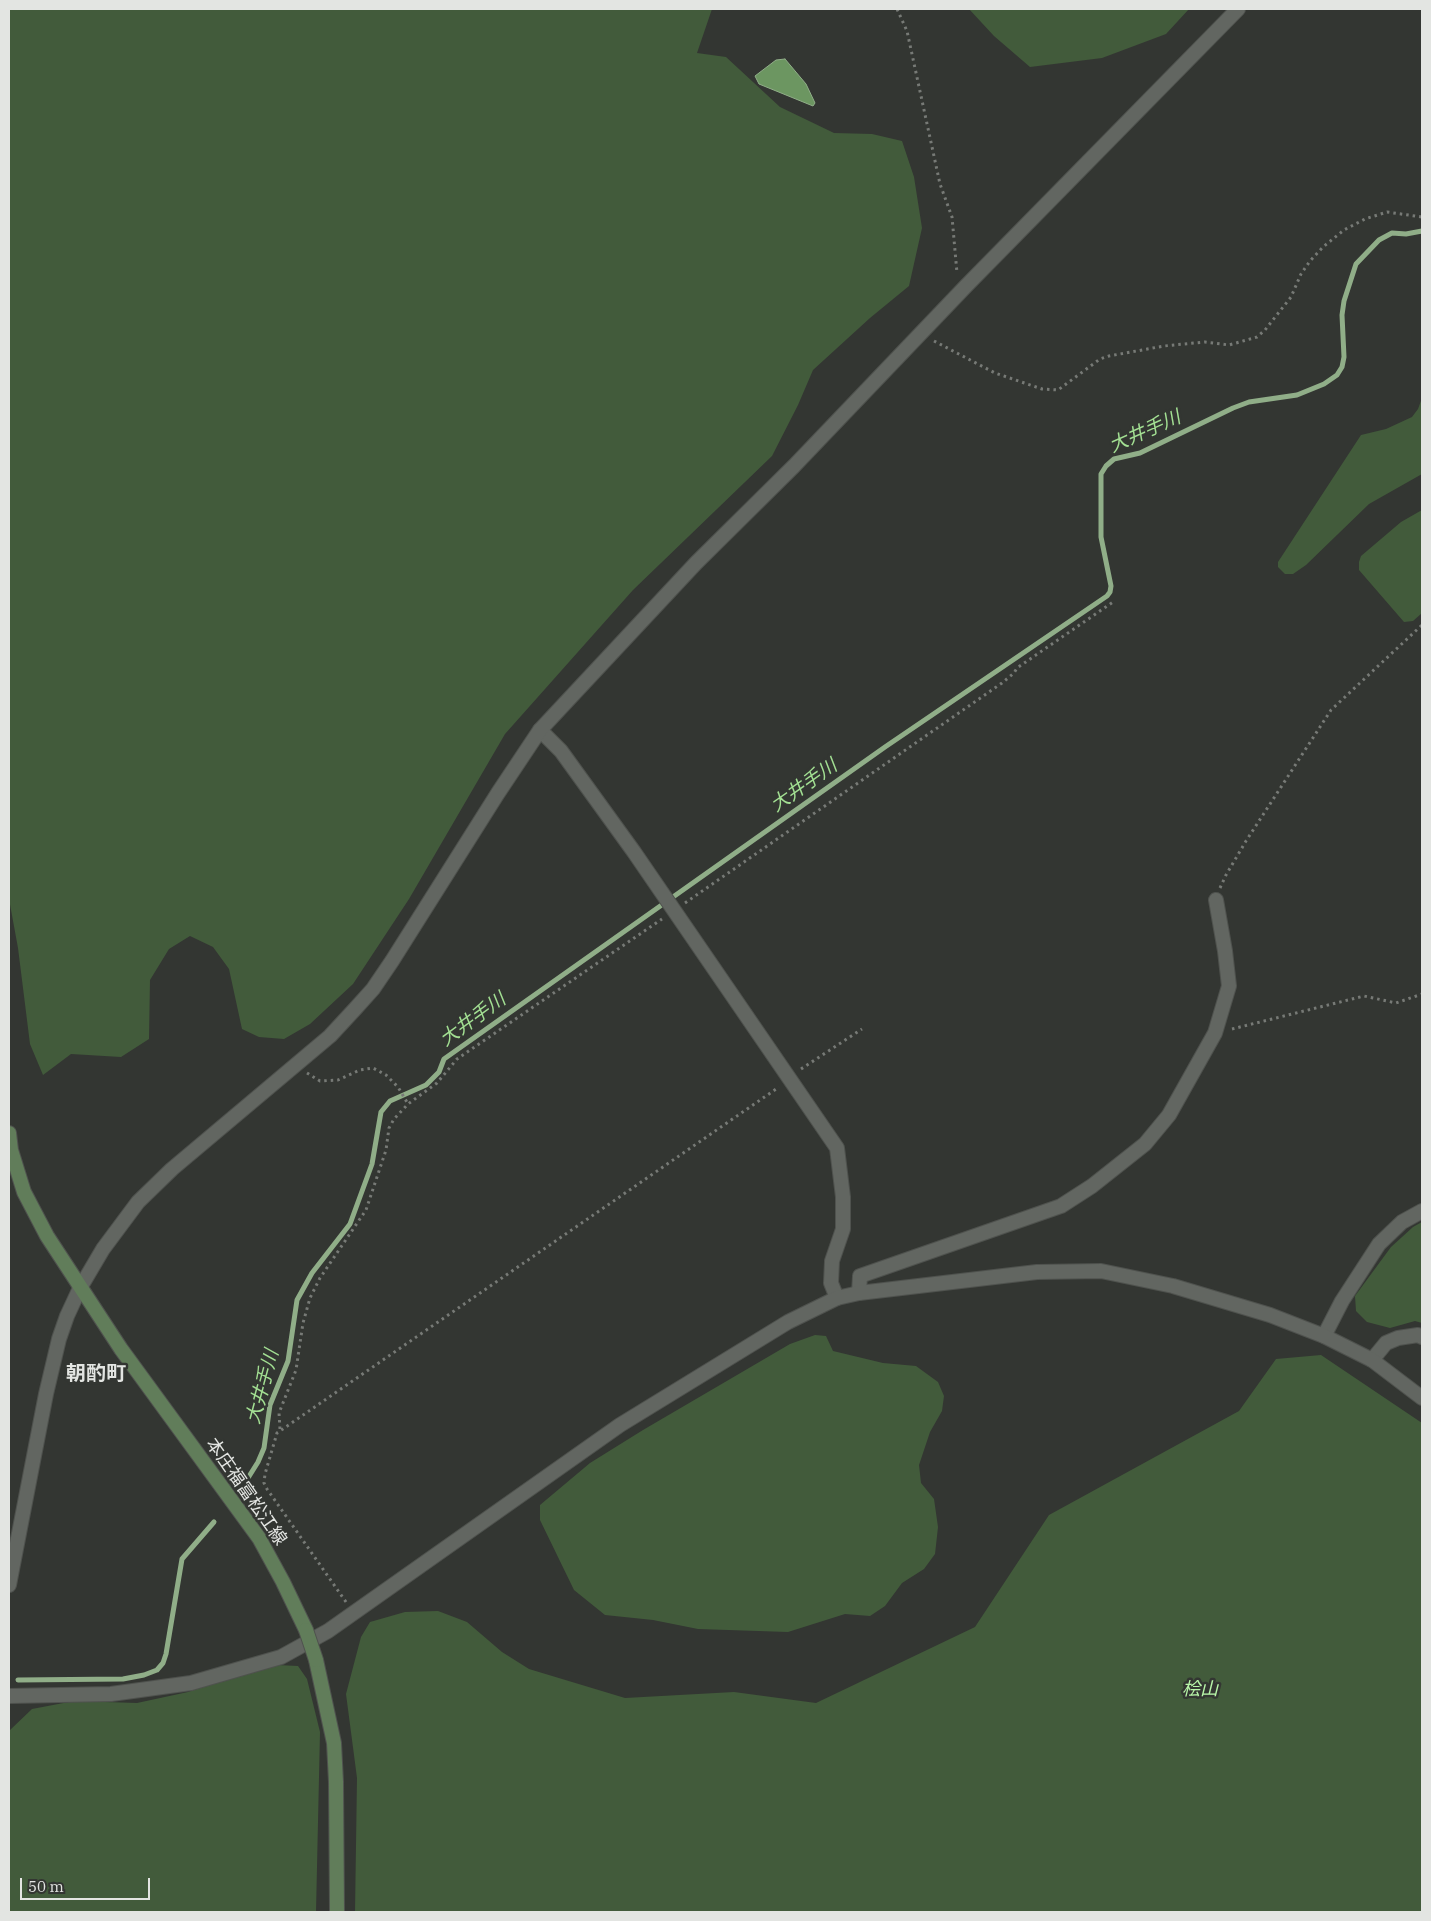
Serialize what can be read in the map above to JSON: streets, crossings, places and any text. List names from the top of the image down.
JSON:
{
  "streets": {
    "main road": ["本庄福富松江線"]
  },
  "districts": ["朝酌町"],
  "water": ["大井手川"],
  "parks": ["桧山"],
  "scale_bar": "50 m"
}
